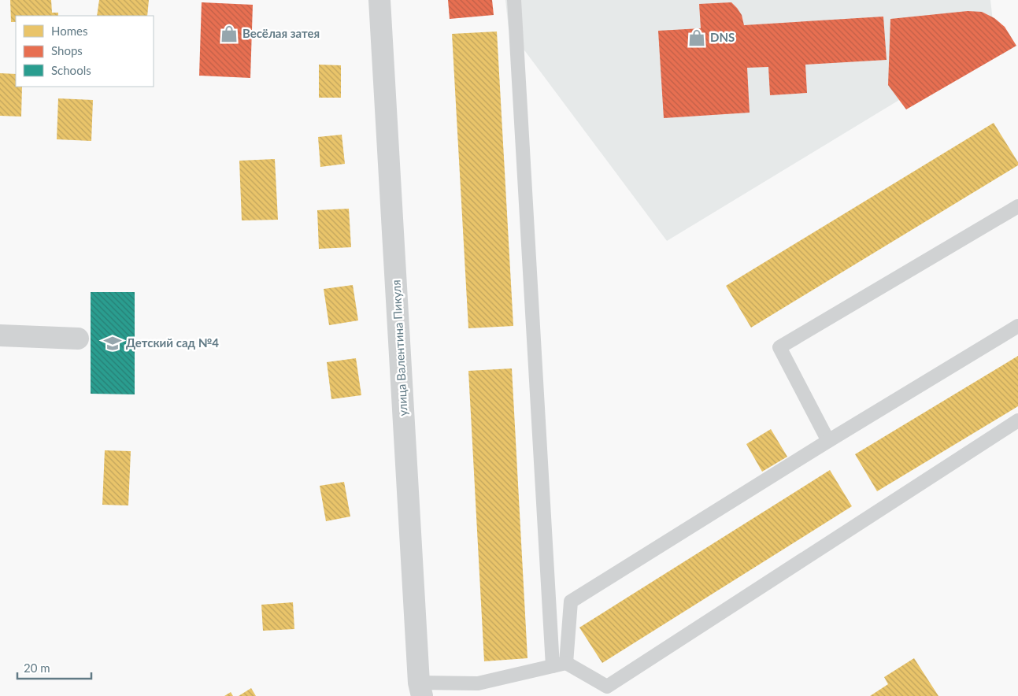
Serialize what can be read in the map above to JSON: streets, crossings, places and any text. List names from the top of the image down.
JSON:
{
  "streets": {
    "street": ["улица Валентина Пикуля"]
  },
  "places": {
    "shop": ["Весёлая затея", "DNS"],
    "school or university": ["Детский сад №4"]
  },
  "legend": ["Homes", "Shops", "Schools"],
  "scale_bar": "20 m"
}
